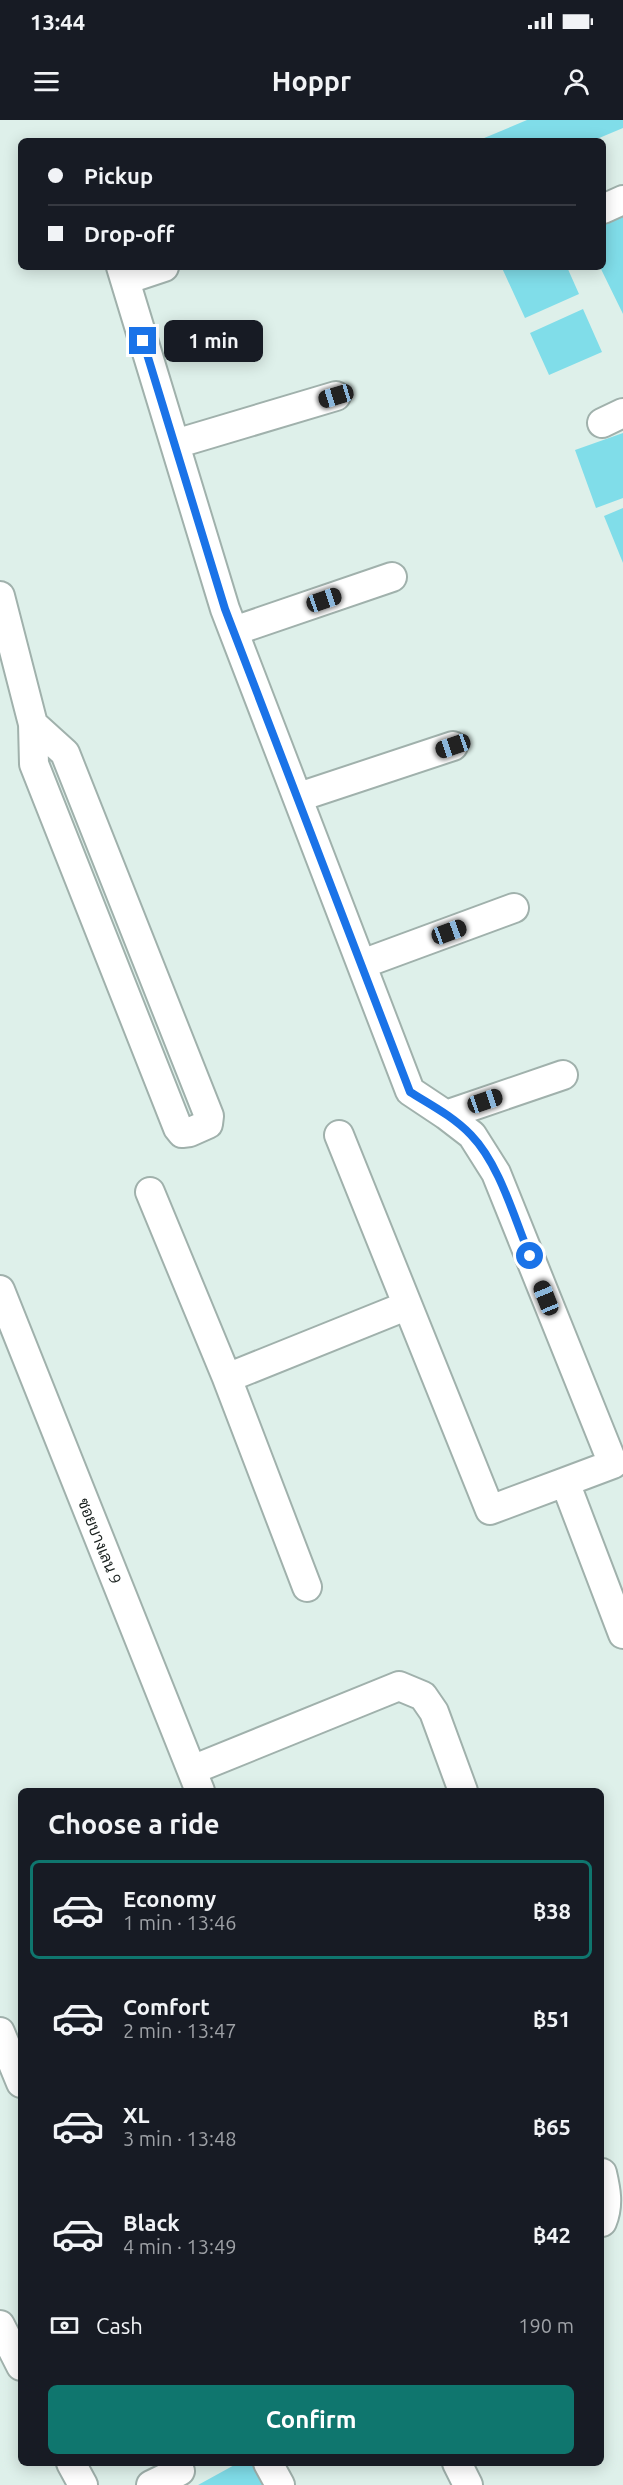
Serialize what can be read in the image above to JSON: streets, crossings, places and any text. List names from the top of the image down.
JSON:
{
  "streets": {
    "street": ["ซอยบางเลน 9"]
  },
  "page": {
    "status": "13:44",
    "header": "Hoppr",
    "banner": ["Pickup", "Drop-off"],
    "bubble": "1 min",
    "heading": "Choose a ride",
    "list": [
      {
        "name": "Economy",
        "note": "1 min · 13:46",
        "value": "฿38"
      },
      {
        "name": "Comfort",
        "note": "2 min · 13:47",
        "value": "฿51"
      },
      {
        "name": "XL",
        "note": "3 min · 13:48",
        "value": "฿65"
      },
      {
        "name": "Black",
        "note": "4 min · 13:49",
        "value": "฿42"
      }
    ],
    "pay": ["Cash", "190 m"],
    "buttons": "Confirm"
  }
}
